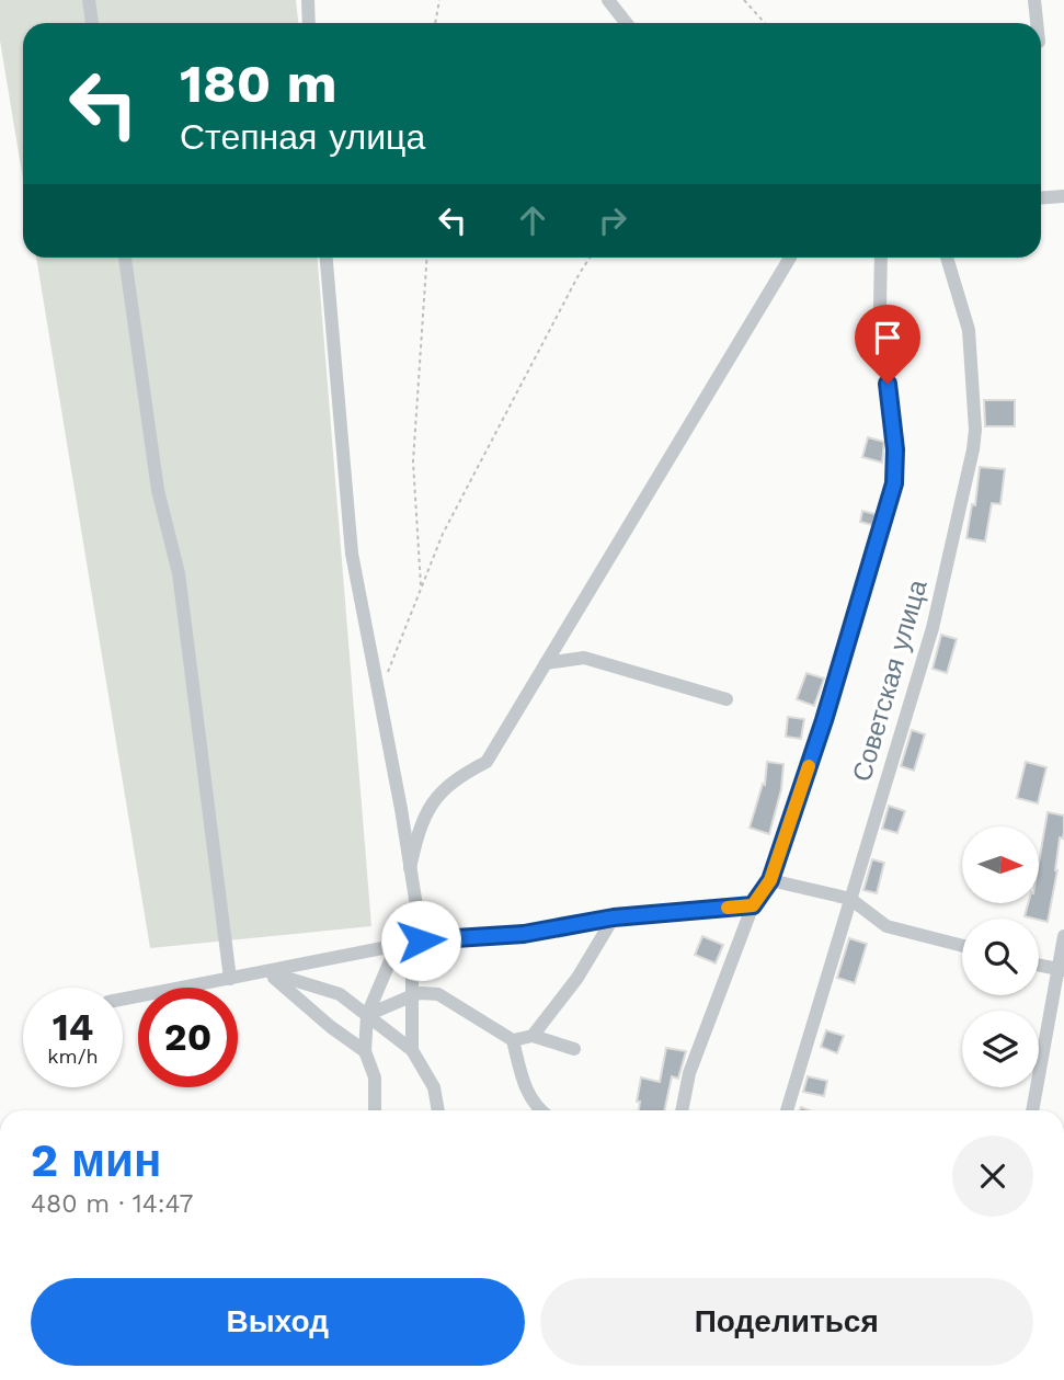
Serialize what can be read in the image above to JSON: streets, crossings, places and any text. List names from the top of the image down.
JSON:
{
  "streets": {
    "street": ["Советская улица"]
  },
  "north": "right",
  "page": {
    "turn": ["180 m", "Степная улица"],
    "speed": "14 km/h",
    "limit": "20",
    "heading": ["2 мин", "480 m · 14:47"],
    "buttons": ["Выход", "Поделиться"]
  }
}
